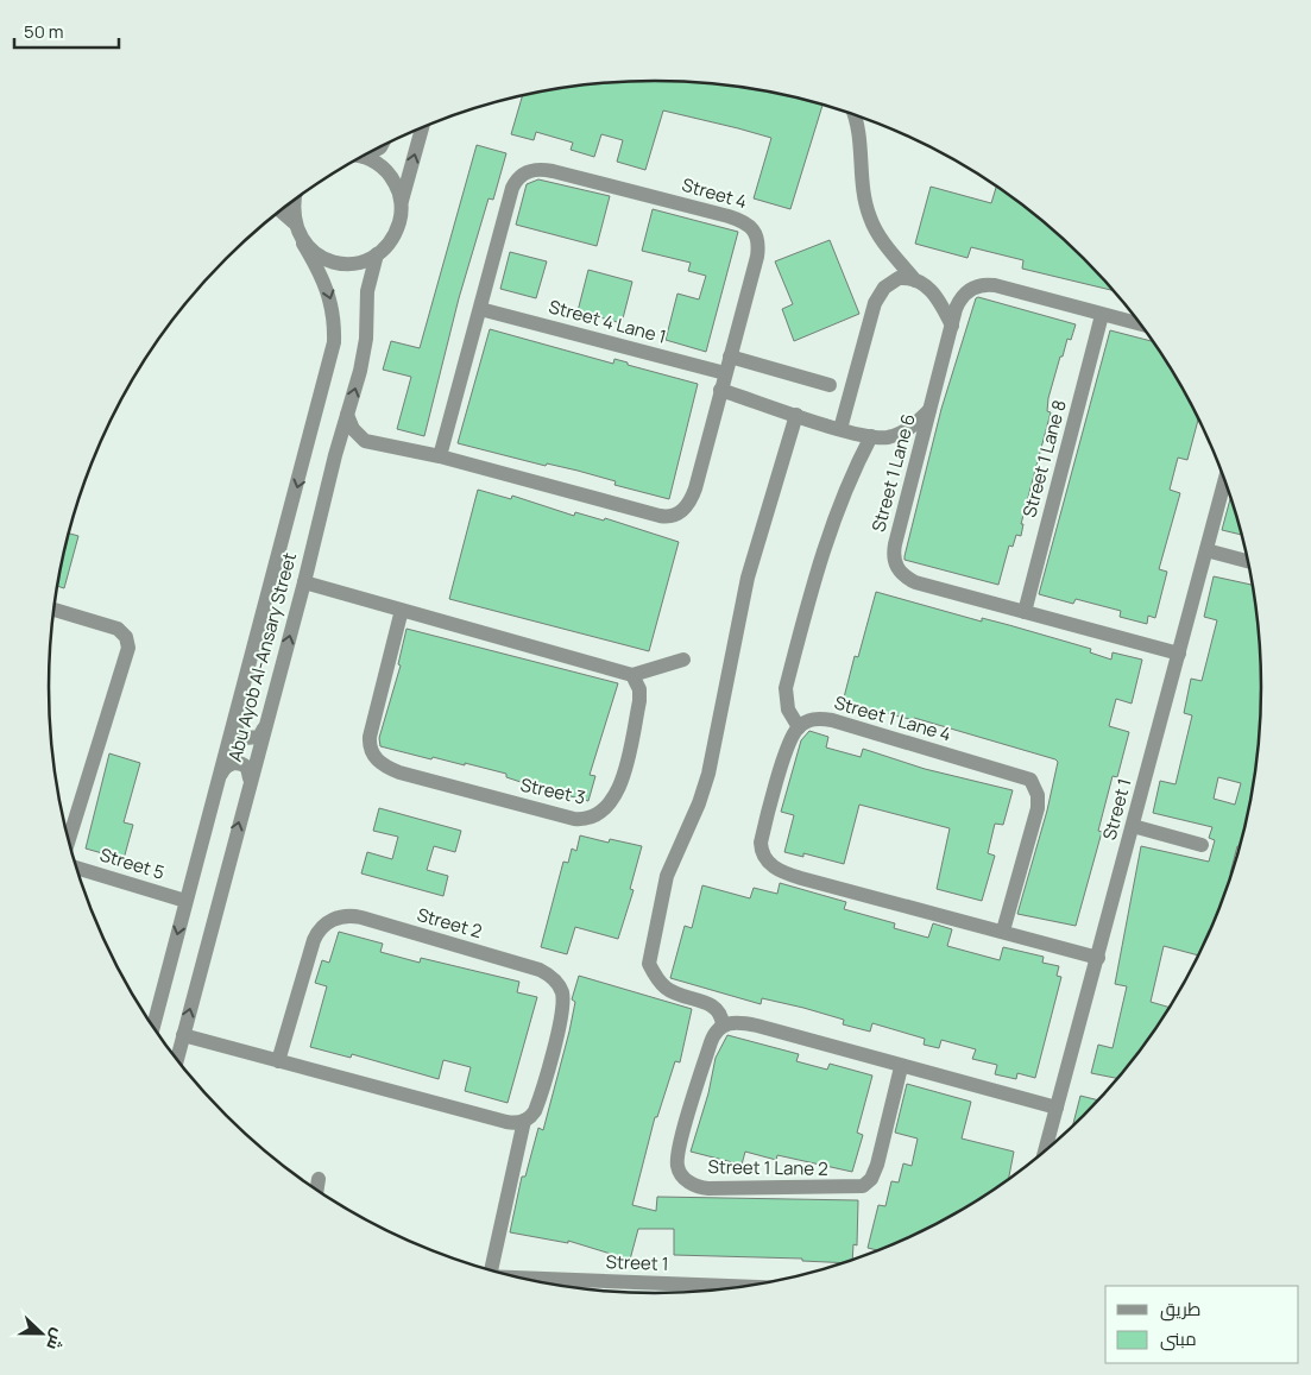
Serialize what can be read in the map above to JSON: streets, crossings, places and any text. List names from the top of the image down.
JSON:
{
  "streets": {
    "street": [
      "Street 4",
      "Street 4 Lane 1",
      "Street 1 Lane 8",
      "Street 1 Lane 6",
      "Abu Ayob Al-Ansary Street",
      "Street 1 Lane 4",
      "Street 3",
      "Street 1",
      "Street 5",
      "Street 2",
      "Street 1 Lane 2"
    ]
  },
  "crossings": [
    ["Street 4", "Street 4 Lane 1"],
    ["Street 1 Lane 8", "Street 1 Lane 6"],
    ["Street 1 Lane 6", "Street 1"],
    ["Abu Ayob Al-Ansary Street", "Street 5"]
  ],
  "legend": ["طريق", "مبنى"],
  "scale_bar": "50 m",
  "north": "right"
}
